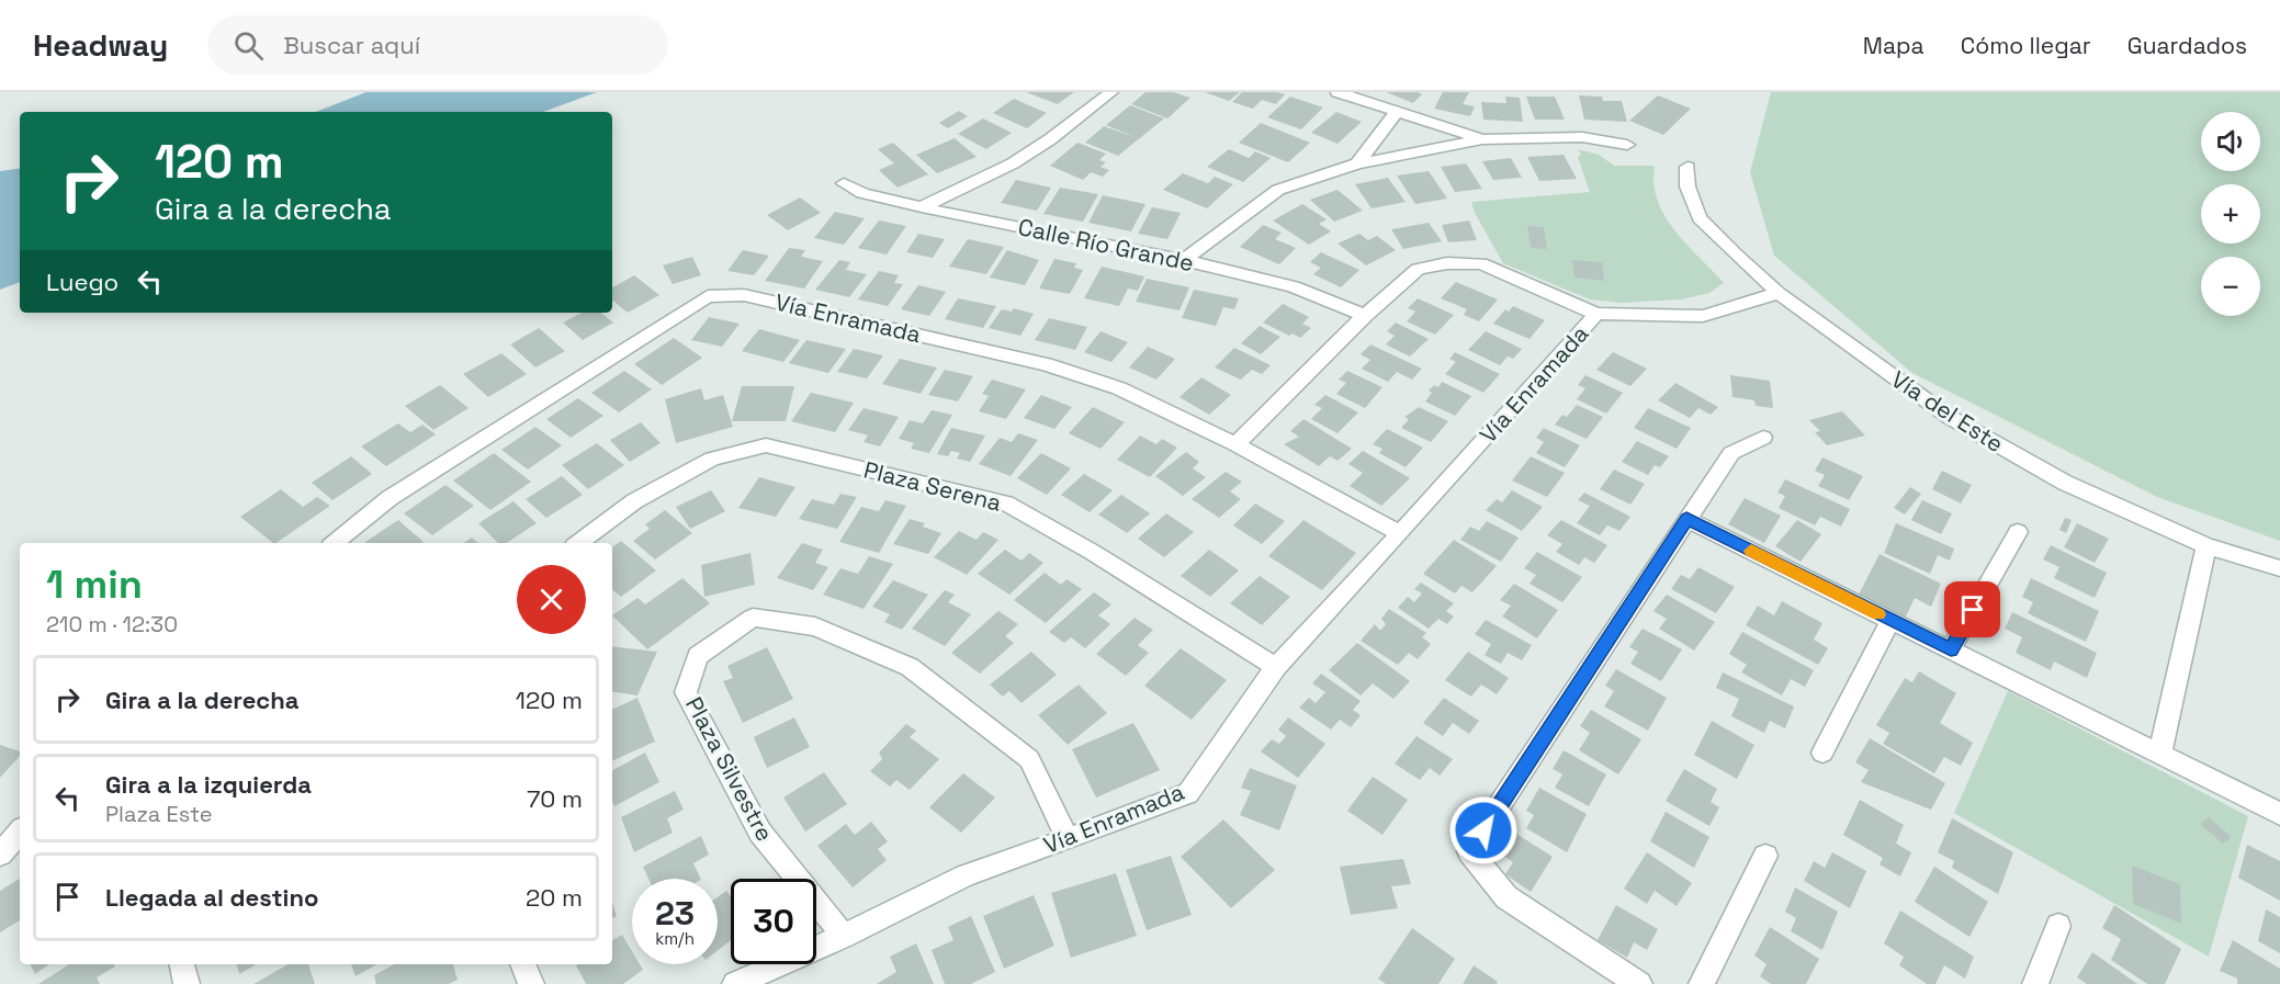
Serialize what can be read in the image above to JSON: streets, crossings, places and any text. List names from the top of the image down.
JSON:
{
  "streets": {
    "street": [
      "Calle Río Grande",
      "Vía Enramada",
      "Vía del Este",
      "Plaza Serena",
      "Plaza Silvestre"
    ]
  },
  "crossings": [
    ["Vía Enramada", "Vía del Este"],
    ["Vía Enramada", "Plaza Serena"],
    ["Vía Enramada", "Plaza Silvestre"]
  ],
  "page": {
    "header": "Headway",
    "search": "Buscar aquí",
    "nav": ["Mapa", "Cómo llegar", "Guardados"],
    "map_buttons": ["+", "−"],
    "turn": ["120 m", "Gira a la derecha"],
    "then": "Luego",
    "heading": ["1 min", "210 m · 12:30"],
    "list": [
      {
        "name": "Gira a la derecha",
        "value": "120 m"
      },
      {
        "name": "Gira a la izquierda",
        "note": "Plaza Este",
        "value": "70 m"
      },
      {
        "name": "Llegada al destino",
        "value": "20 m"
      }
    ],
    "speed": "23 km/h",
    "limit": "30"
  }
}
